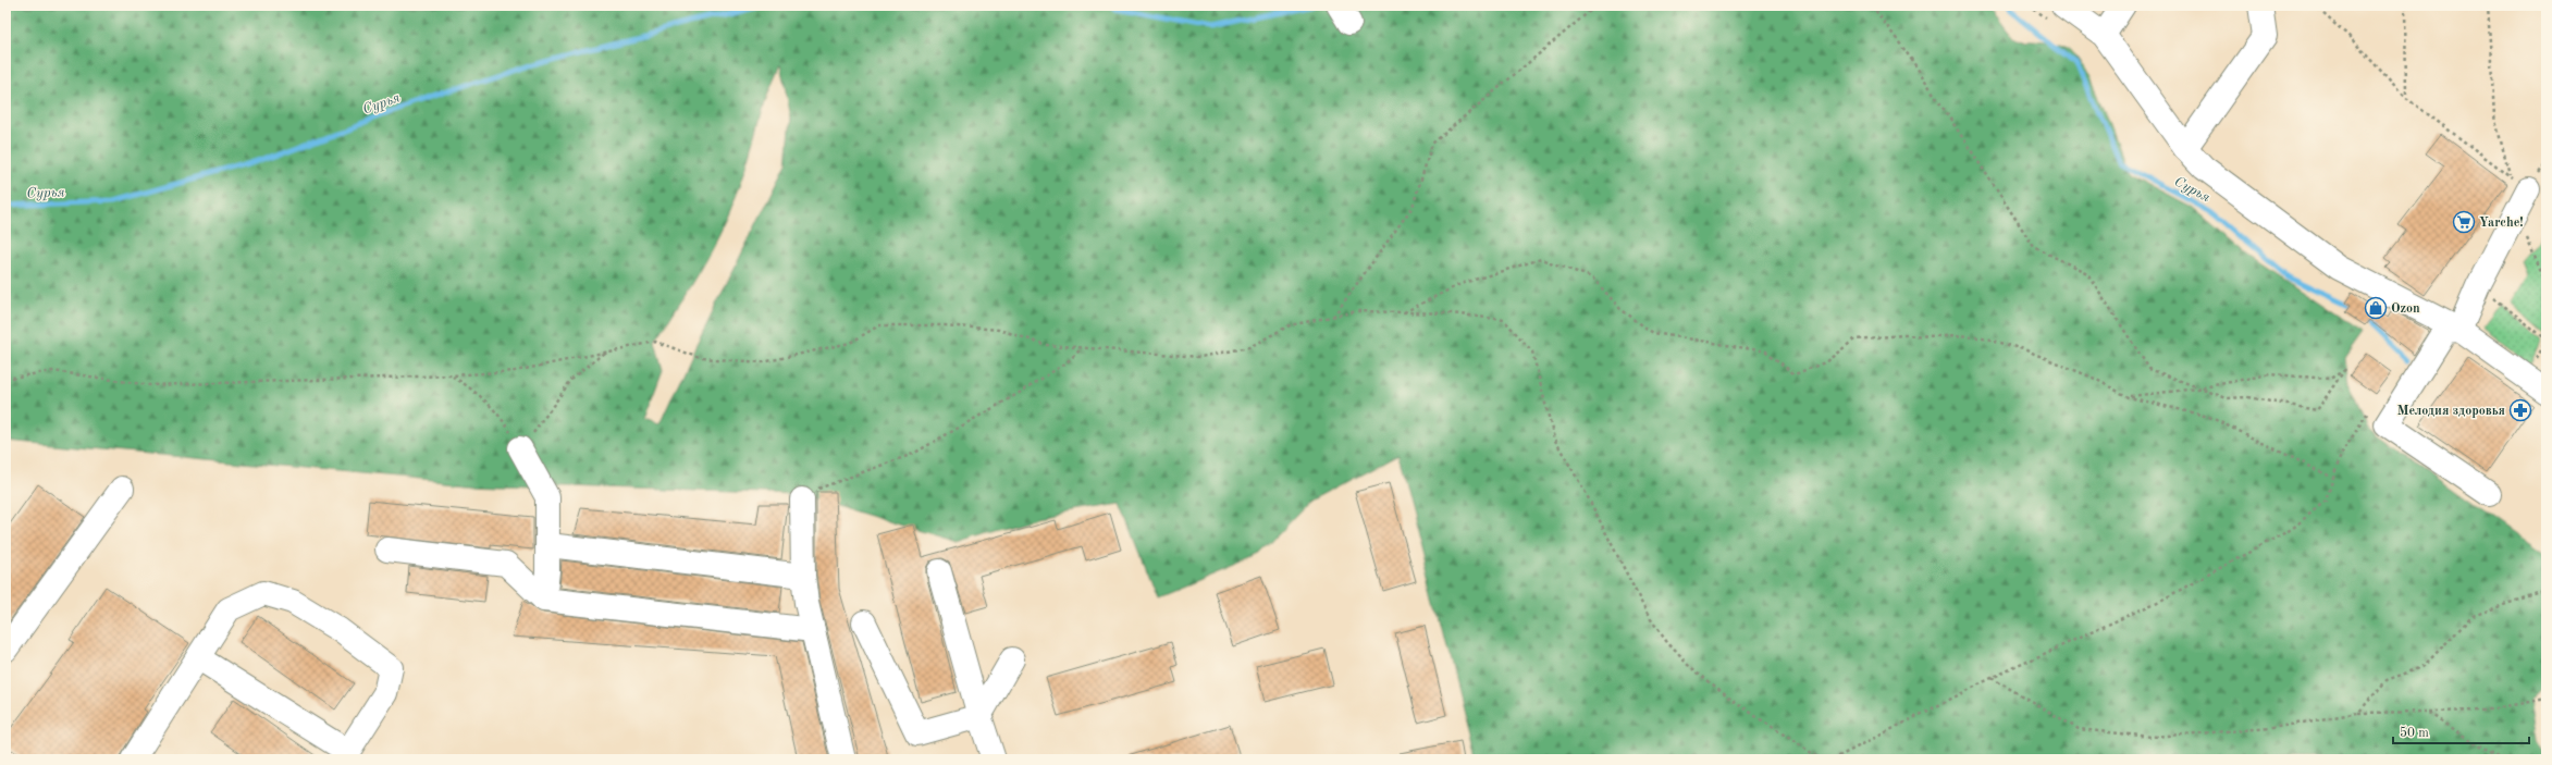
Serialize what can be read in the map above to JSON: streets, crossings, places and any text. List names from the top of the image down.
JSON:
{
  "water": ["Сурья"],
  "places": {
    "supermarket": ["Yarche!"],
    "shop": ["Ozon"],
    "pharmacy": ["Мелодия здоровья"]
  },
  "scale_bar": "50 m"
}
